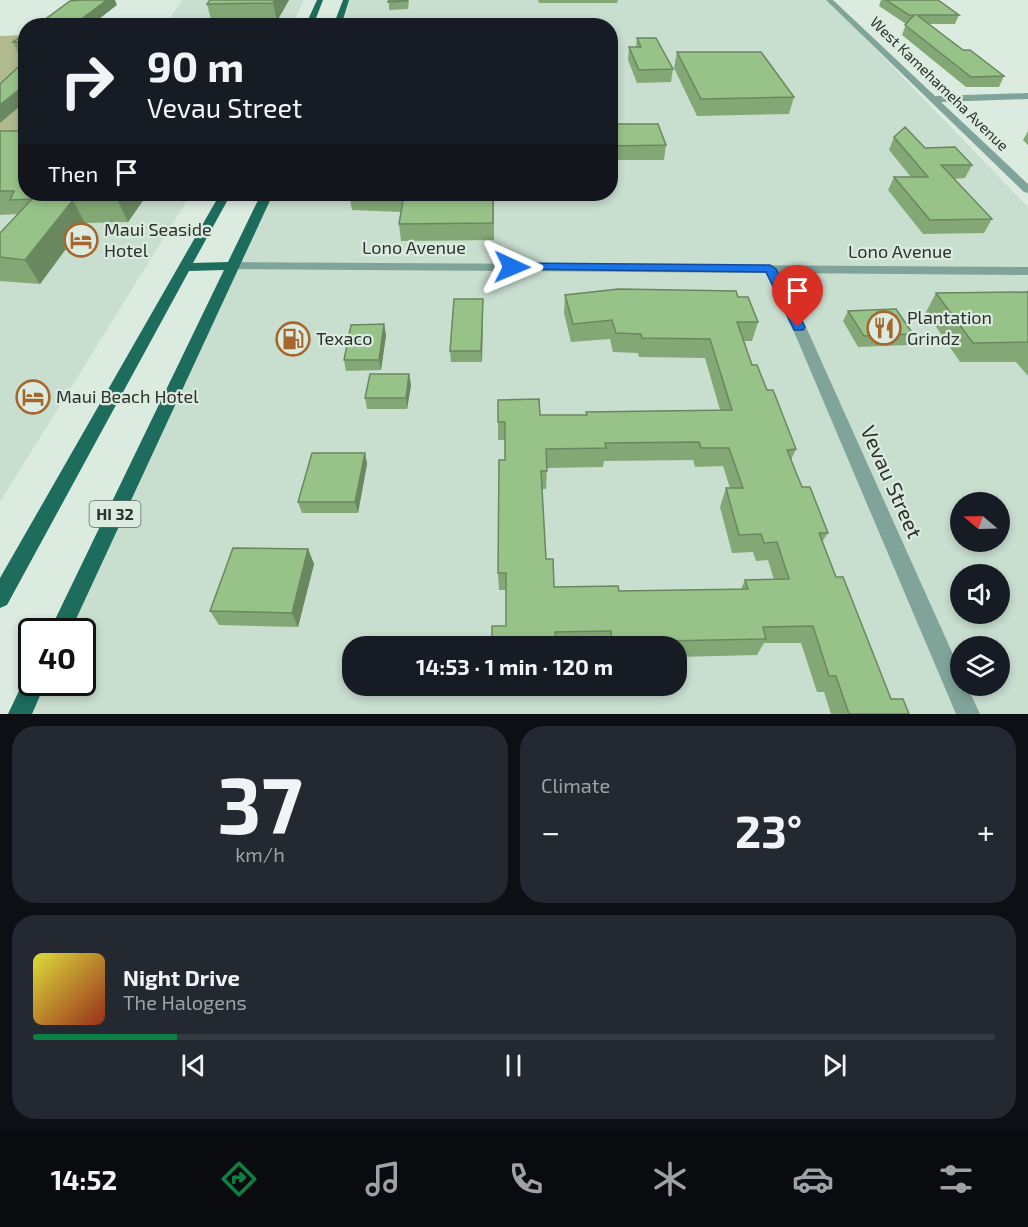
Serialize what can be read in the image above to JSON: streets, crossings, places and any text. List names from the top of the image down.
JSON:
{
  "streets": {
    "main road": ["HI 32"],
    "street": ["West Kamehameha Avenue", "Lono Avenue", "Vevau Street"]
  },
  "crossings": [
    ["Lono Avenue", "Vevau Street"],
    ["Lono Avenue", "HI 32"]
  ],
  "places": {
    "hotel": ["Maui Seaside Hotel", "Maui Beach Hotel"],
    "restaurant": ["Plantation Grindz"],
    "fuel station": ["Texaco"]
  },
  "north": "left",
  "page": {
    "turn": ["90 m", "Vevau Street"],
    "then": "Then",
    "limit": "40",
    "trip": "14:53 · 1 min · 120 m",
    "tile": [
      ["37", "km/h"],
      "Climate"
    ],
    "heat": ["−", "23°", "+"],
    "song": ["Night Drive", "The Halogens"],
    "tabs": "14:52"
  }
}
